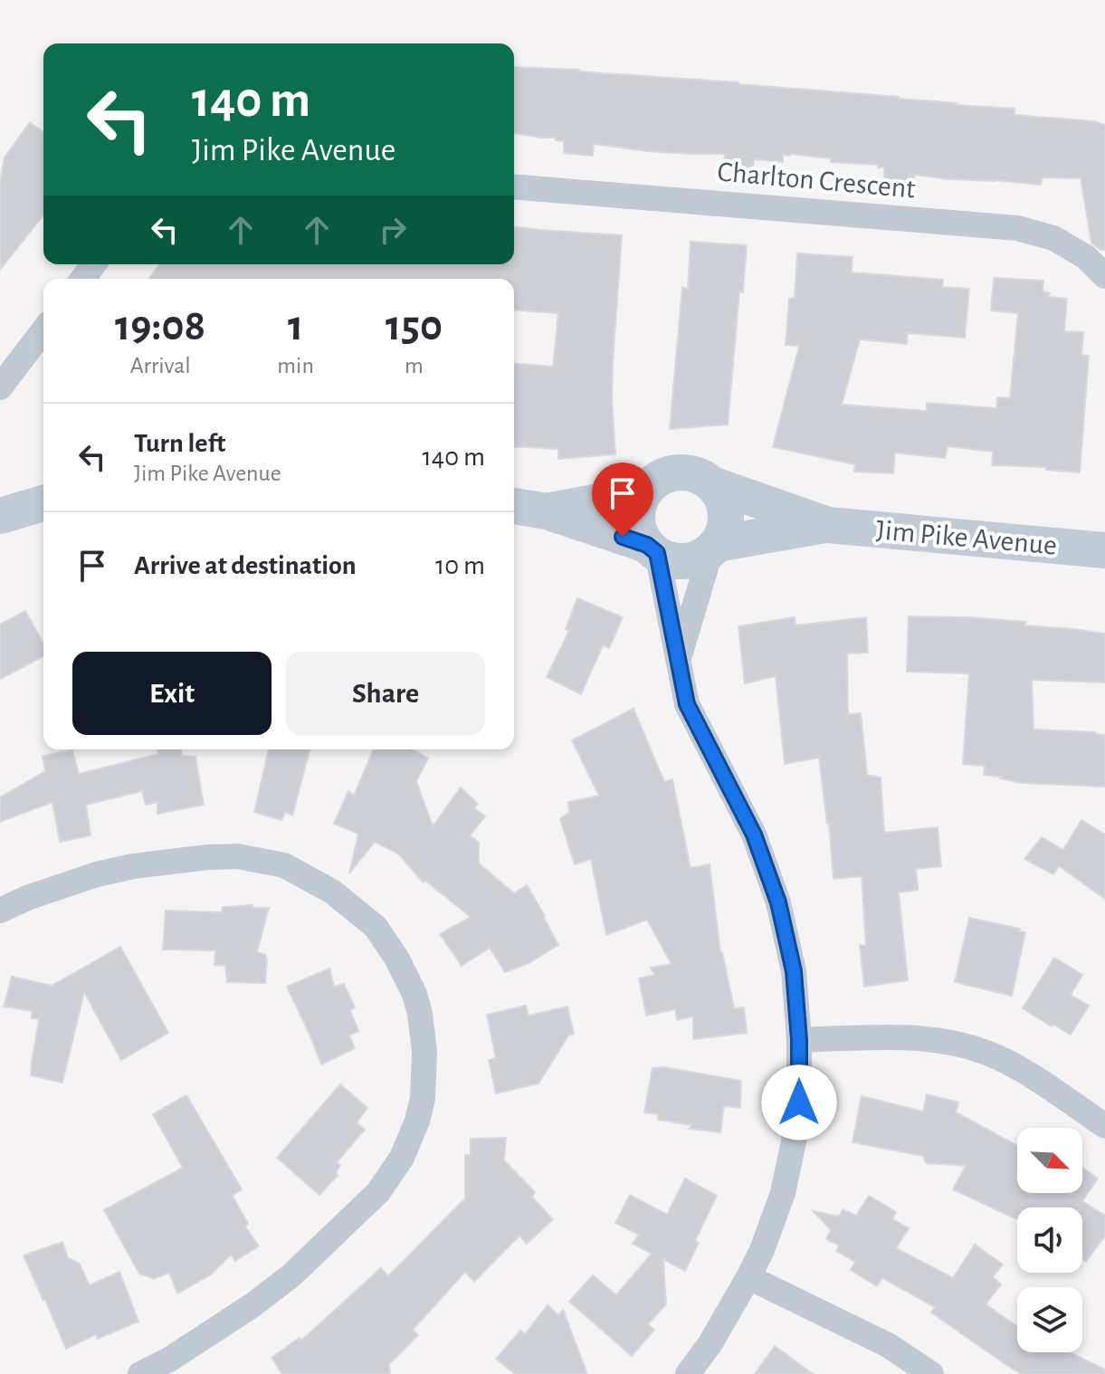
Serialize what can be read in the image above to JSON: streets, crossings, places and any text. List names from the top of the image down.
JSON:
{
  "streets": {
    "street": ["Charlton Crescent", "Jim Pike Avenue"]
  },
  "north": "bottom right",
  "page": {
    "turn": ["140 m", "Jim Pike Avenue"],
    "eta": [
      "19:08",
      "Arrival",
      "1",
      "min",
      "150",
      "m"
    ],
    "list": [
      {
        "name": "Turn left",
        "note": "Jim Pike Avenue",
        "value": "140 m"
      },
      {
        "name": "Arrive at destination",
        "value": "10 m"
      }
    ],
    "buttons": ["Exit", "Share"]
  }
}
